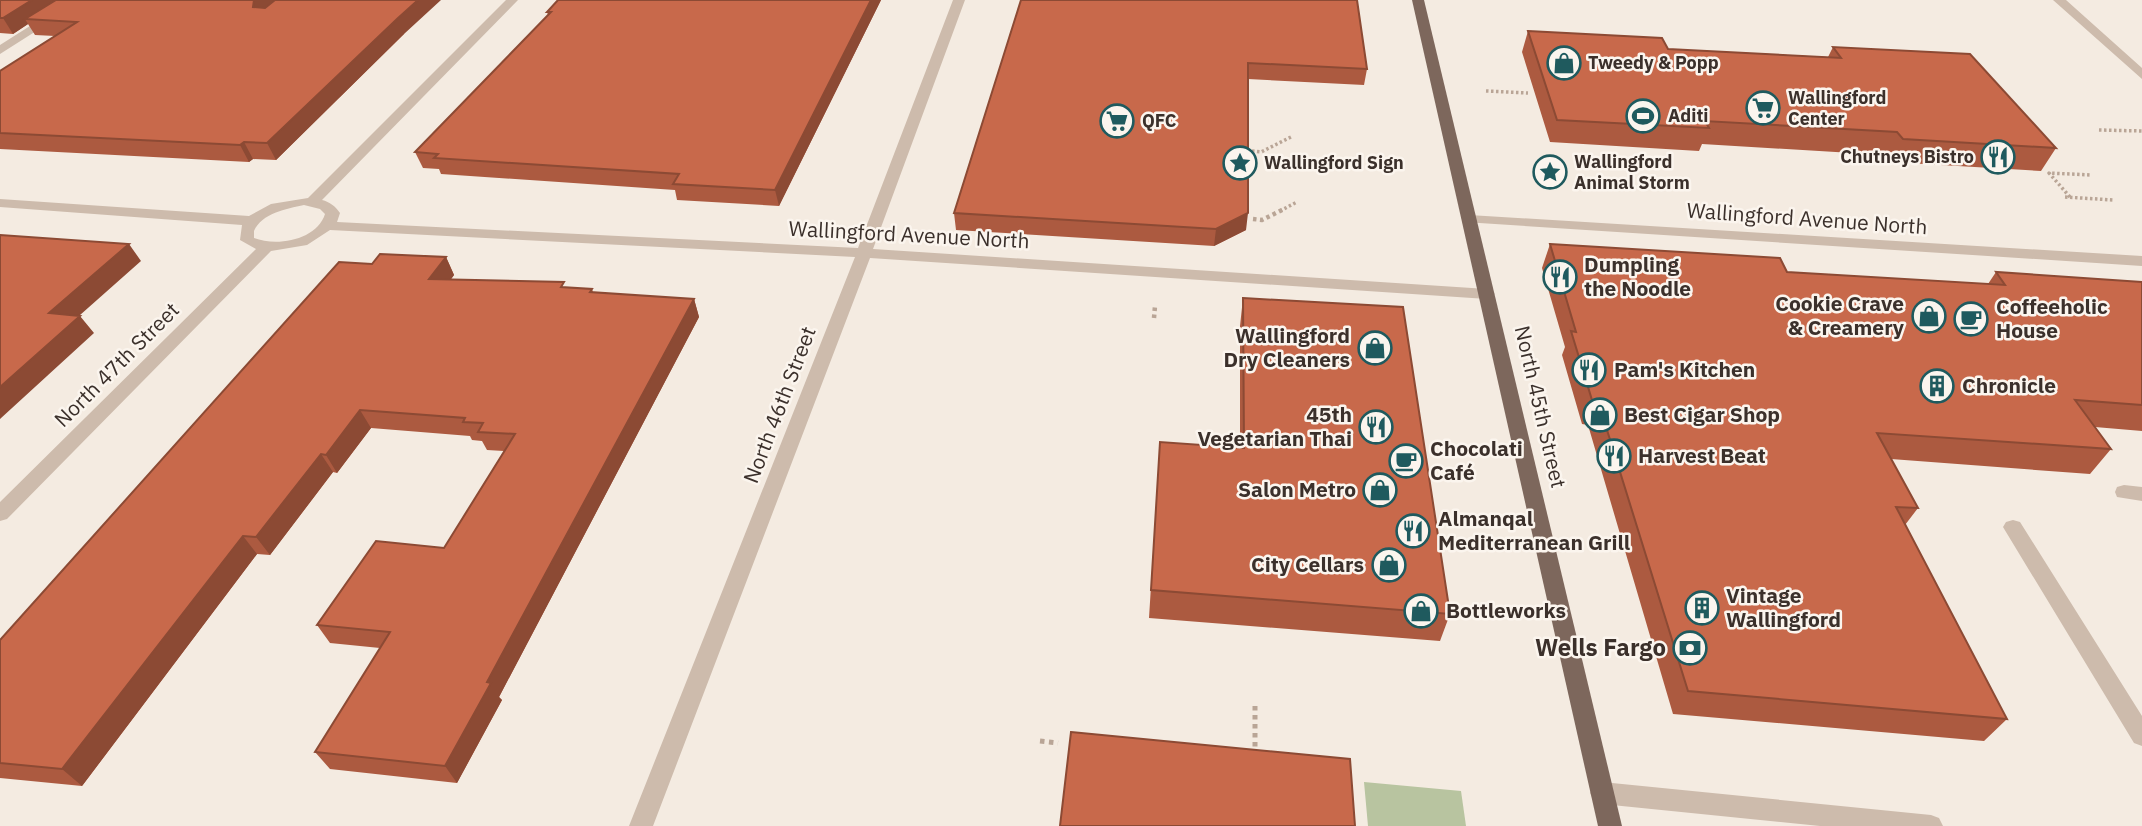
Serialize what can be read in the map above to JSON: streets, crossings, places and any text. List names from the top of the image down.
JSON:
{
  "streets": {
    "main road": ["North 45th Street"],
    "street": ["Wallingford Avenue North", "North 47th Street", "North 46th Street"]
  },
  "crossings": [
    ["Wallingford Avenue North", "North 46th Street"],
    ["Wallingford Avenue North", "North 45th Street"]
  ],
  "places": {
    "shop": [
      "Tweedy & Popp",
      "Cookie Crave & Creamery",
      "Wallingford Dry Cleaners",
      "Best Cigar Shop",
      "Salon Metro",
      "City Cellars",
      "Bottleworks"
    ],
    "supermarket": ["Wallingford Center", "QFC"],
    "sports": ["Aditi"],
    "restaurant": [
      "Chutneys Bistro",
      "Dumpling the Noodle",
      "Pam's Kitchen",
      "45th Vegetarian Thai",
      "Harvest Beat",
      "Almanqal Mediterranean Grill"
    ],
    "place": ["Wallingford Sign", "Wallingford Animal Storm"],
    "cafe": ["Coffeeholic House", "Chocolati Café"],
    "building": ["Chronicle", "Vintage Wallingford"],
    "bank": ["Wells Fargo"]
  }
}
